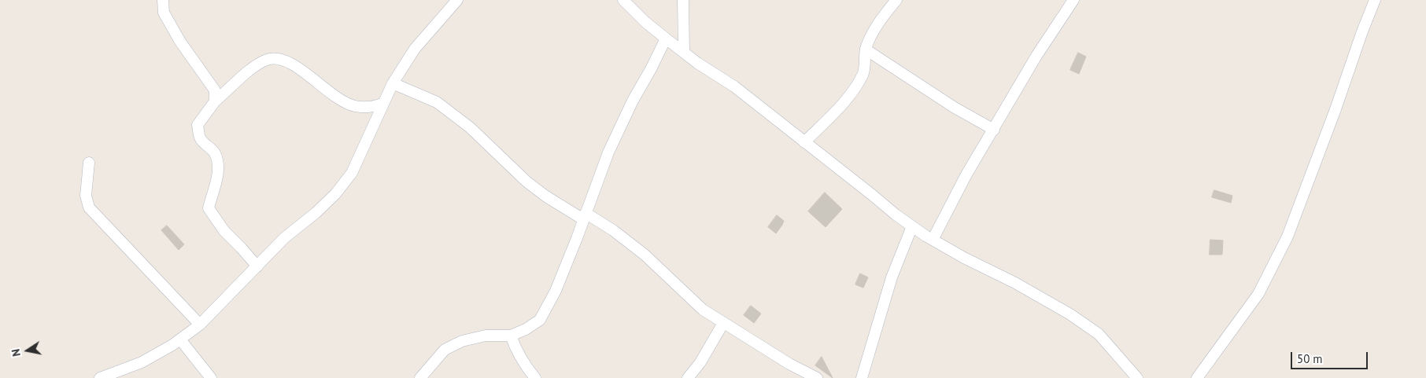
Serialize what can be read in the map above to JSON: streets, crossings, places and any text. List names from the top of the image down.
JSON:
{
  "scale_bar": "50 m",
  "north": "left"
}
